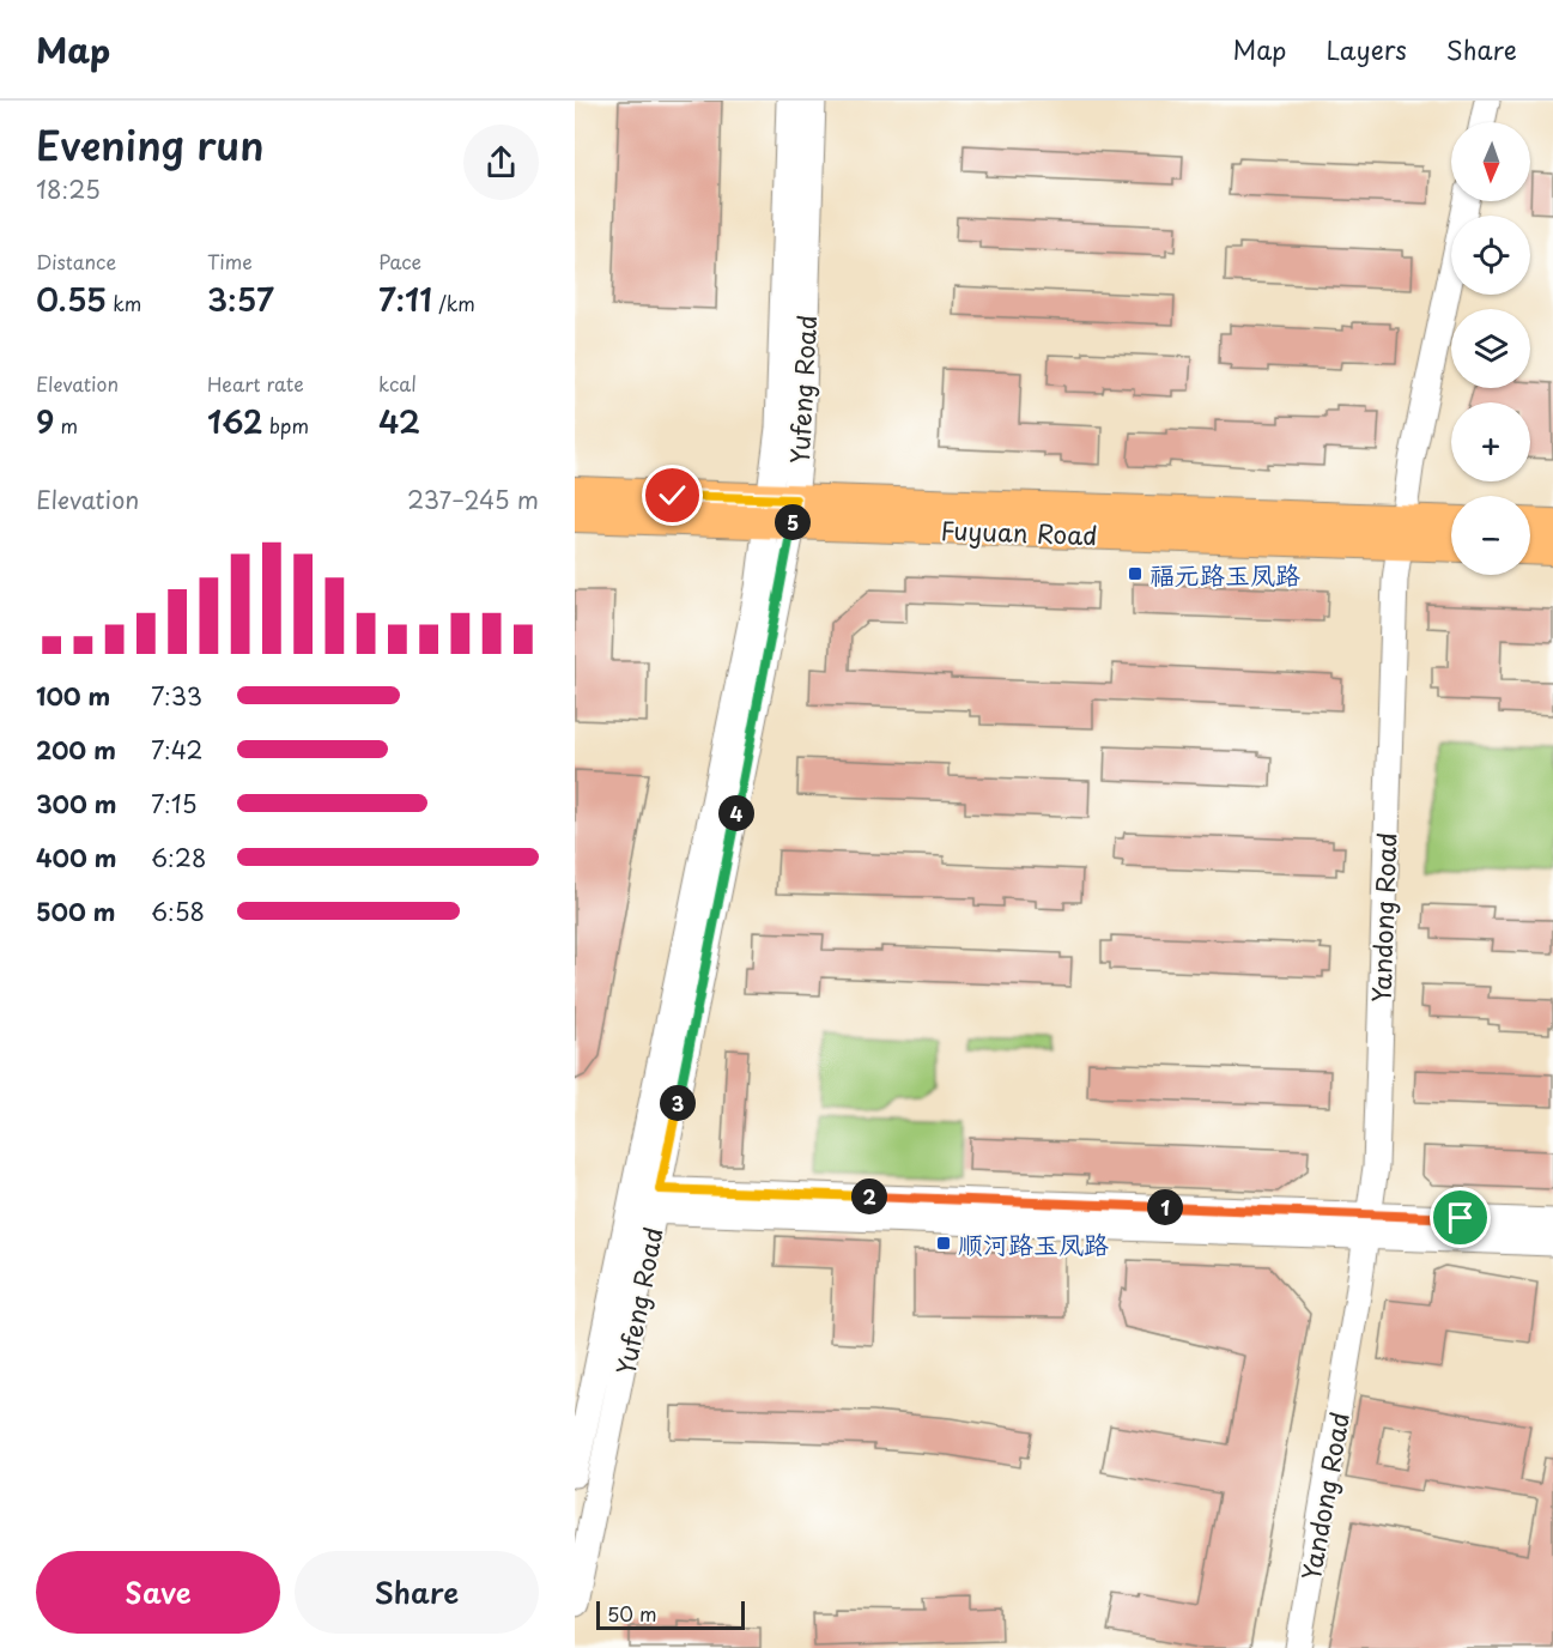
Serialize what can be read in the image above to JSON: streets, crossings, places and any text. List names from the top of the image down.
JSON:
{
  "streets": {
    "main road": ["Fuyuan Road"],
    "street": ["Yufeng Road", "Yandong Road"]
  },
  "crossings": [
    ["Yufeng Road", "Fuyuan Road"],
    ["Fuyuan Road", "Yandong Road"]
  ],
  "places": {
    "transit": ["福元路玉凤路", "顺河路玉凤路"]
  },
  "scale_bar": "50 m",
  "north": "bottom",
  "page": {
    "header": "Map",
    "nav": ["Map", "Layers", "Share"],
    "heading": ["Evening run", "18:25"],
    "map_buttons": ["+", "−"],
    "stats": [
      ["Distance", "0.55 km"],
      ["Time", "3:57"],
      ["Pace", "7:11 /km"],
      ["Elevation", "9 m"],
      ["Heart rate", "162 bpm"],
      ["kcal", "42"]
    ],
    "chart": ["Elevation", "237–245 m"],
    "pins": [
      "5",
      "4",
      "3",
      "2",
      "1"
    ],
    "list": [
      {
        "name": "100 m",
        "note": "7:33"
      },
      {
        "name": "200 m",
        "note": "7:42"
      },
      {
        "name": "300 m",
        "note": "7:15"
      },
      {
        "name": "400 m",
        "note": "6:28"
      },
      {
        "name": "500 m",
        "note": "6:58"
      }
    ],
    "buttons": ["Save", "Share"],
    "scale": "50 m"
  }
}
